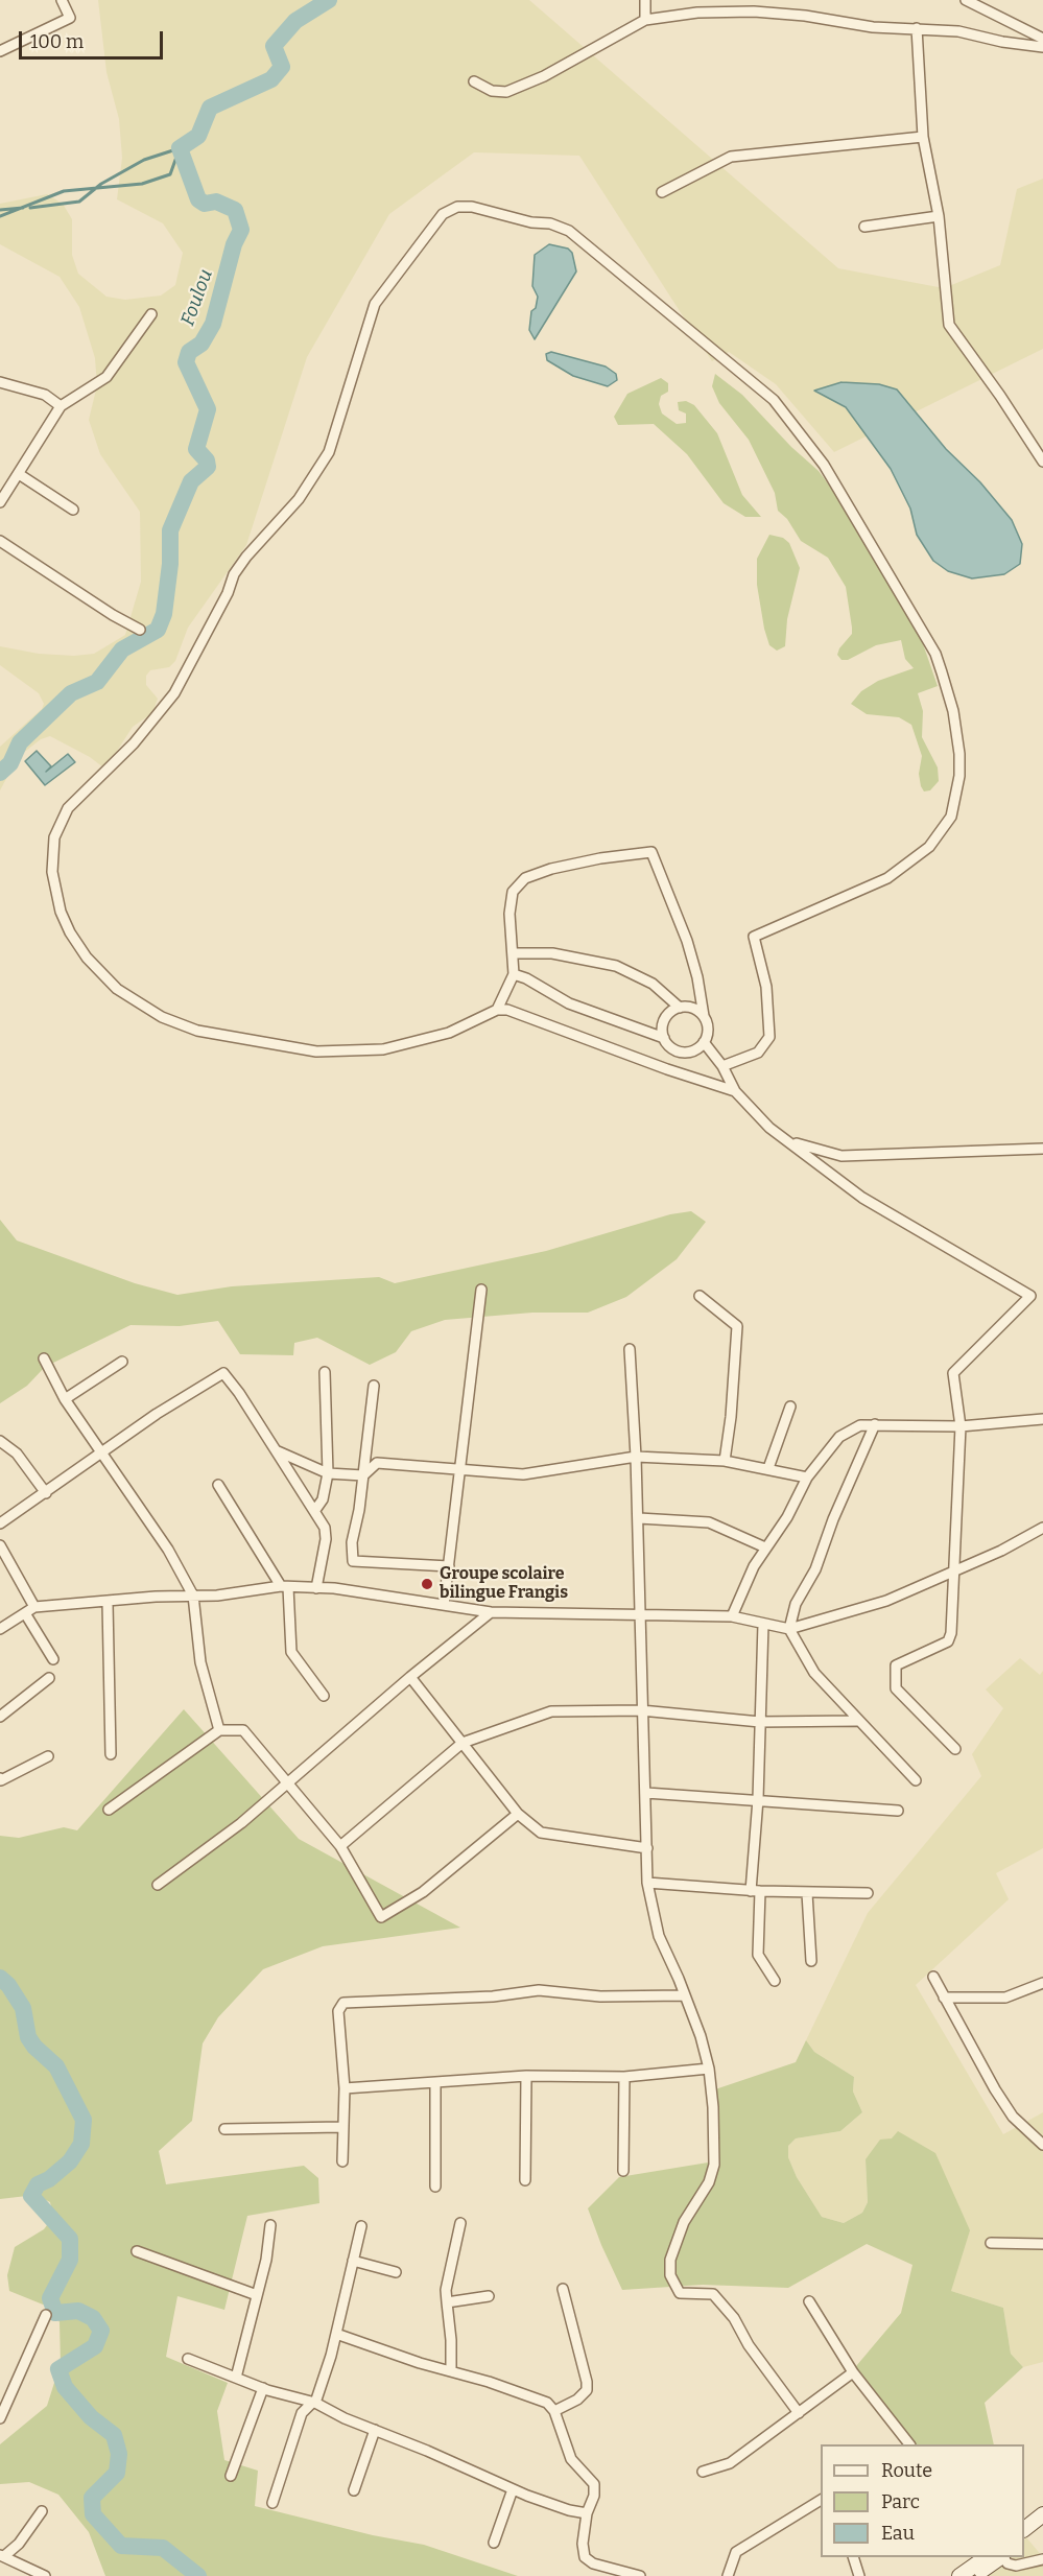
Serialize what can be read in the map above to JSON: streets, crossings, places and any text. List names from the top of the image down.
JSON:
{
  "water": ["Foulou"],
  "places": ["Groupe scolaire bilingue Frangis"],
  "legend": ["Route", "Parc", "Eau"],
  "scale_bar": "100 m"
}
